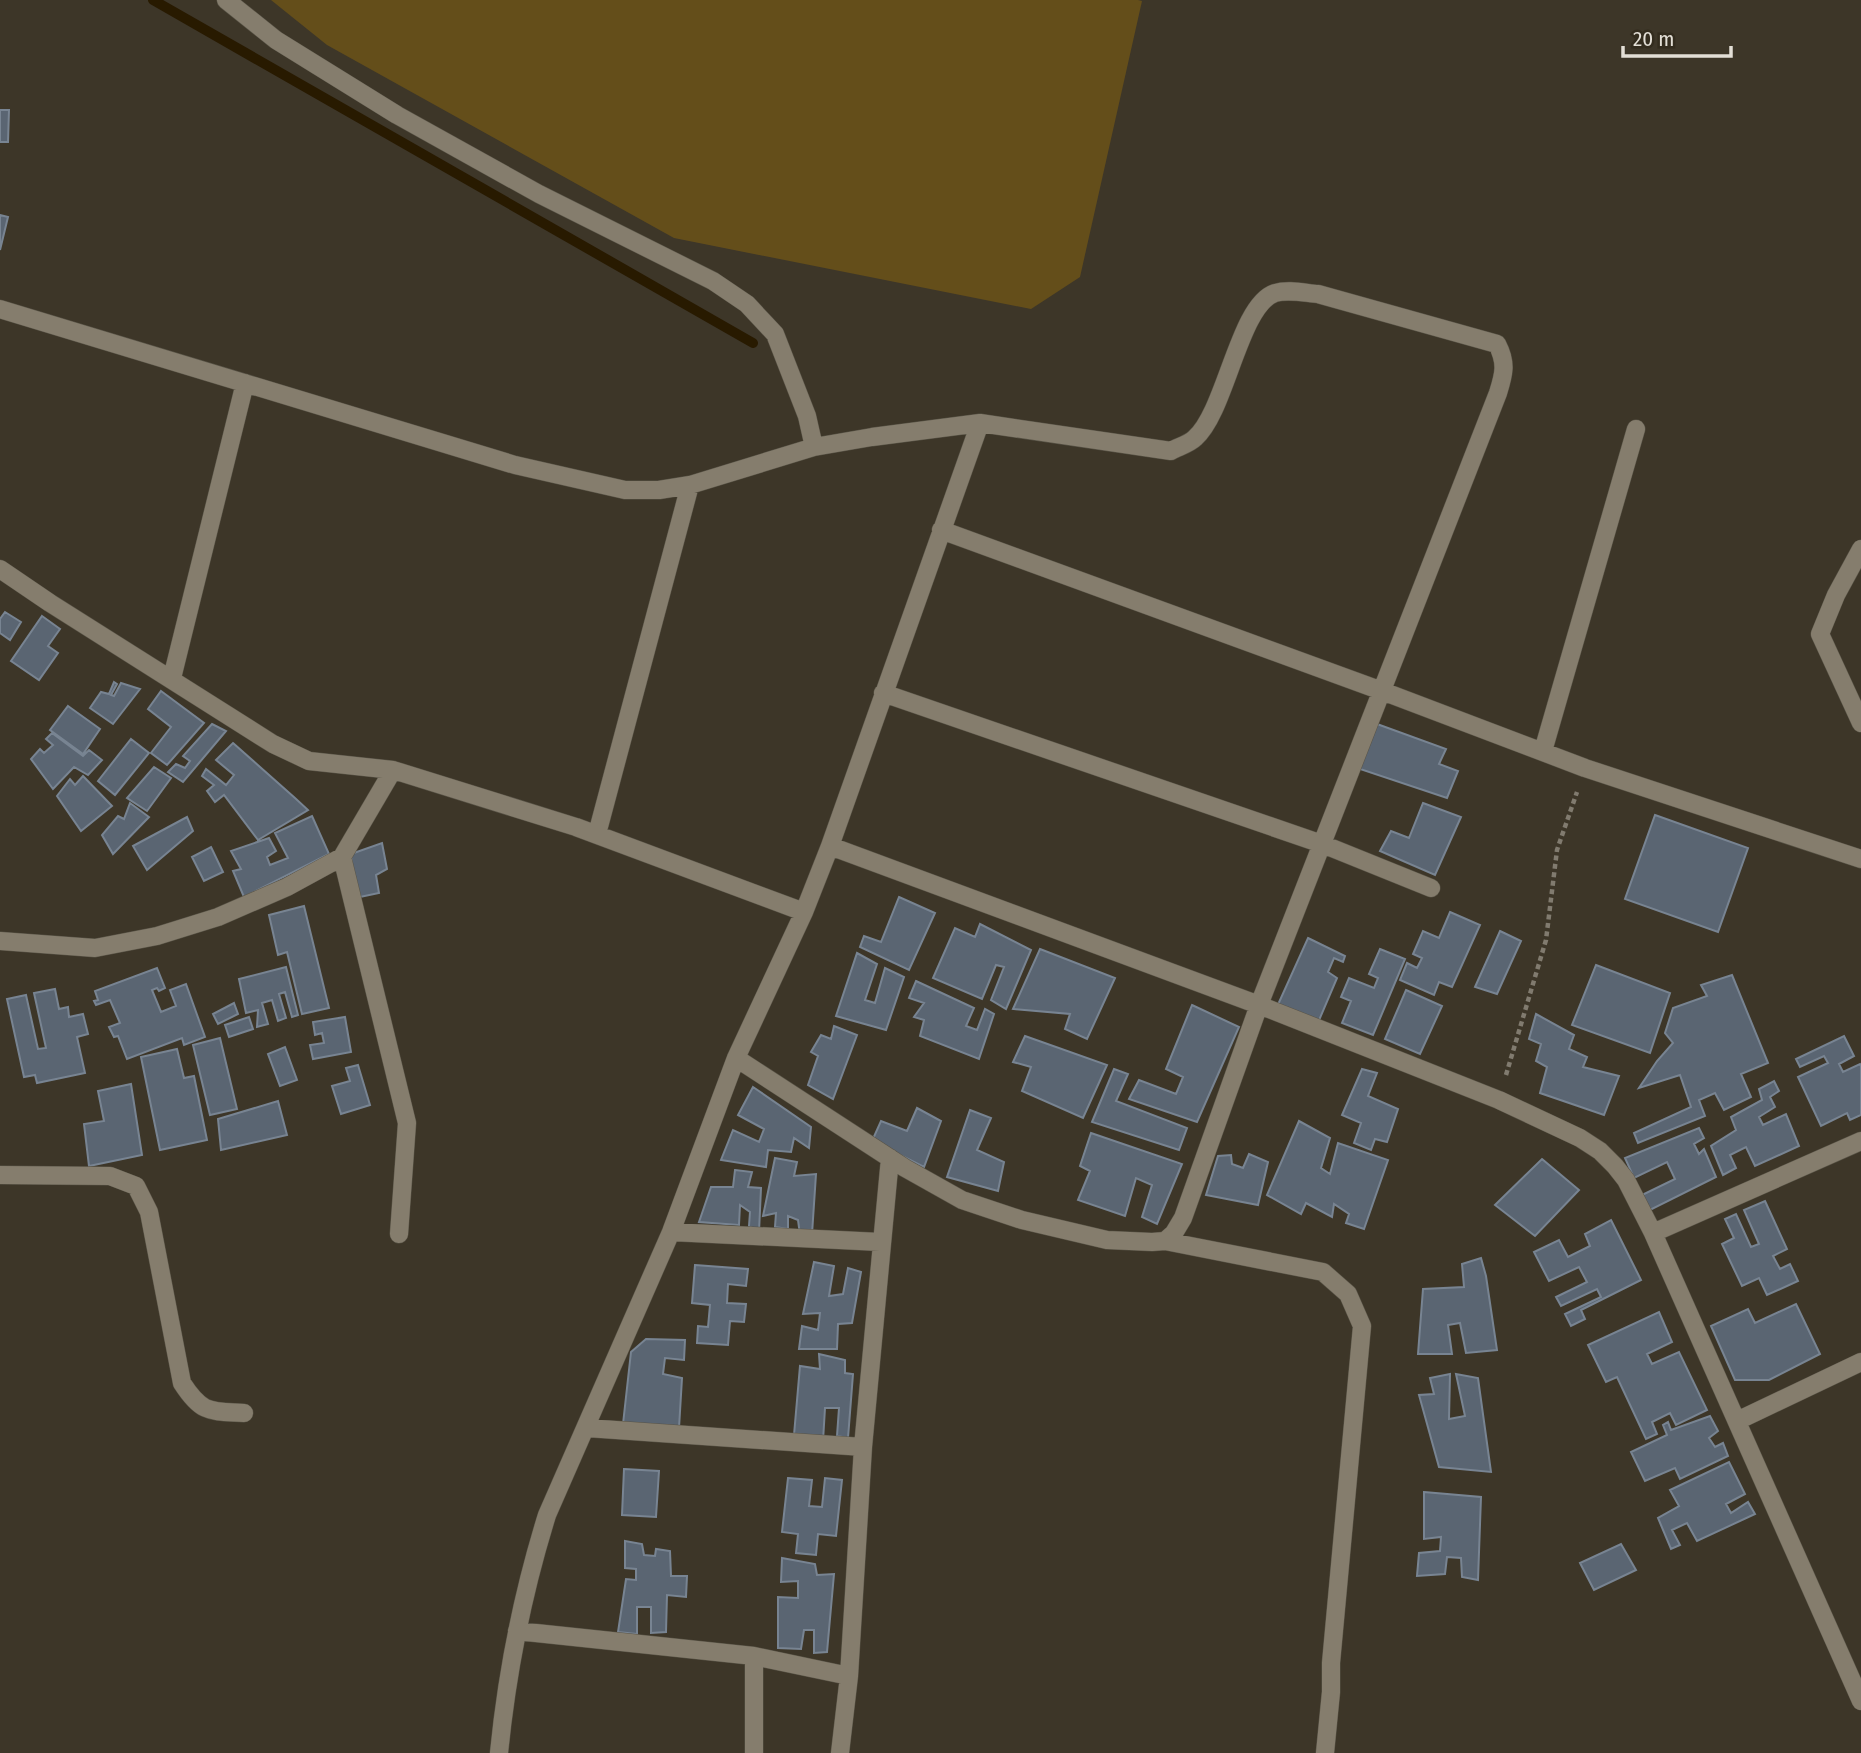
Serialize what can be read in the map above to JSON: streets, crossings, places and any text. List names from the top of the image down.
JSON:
{
  "scale_bar": "20 m"
}
